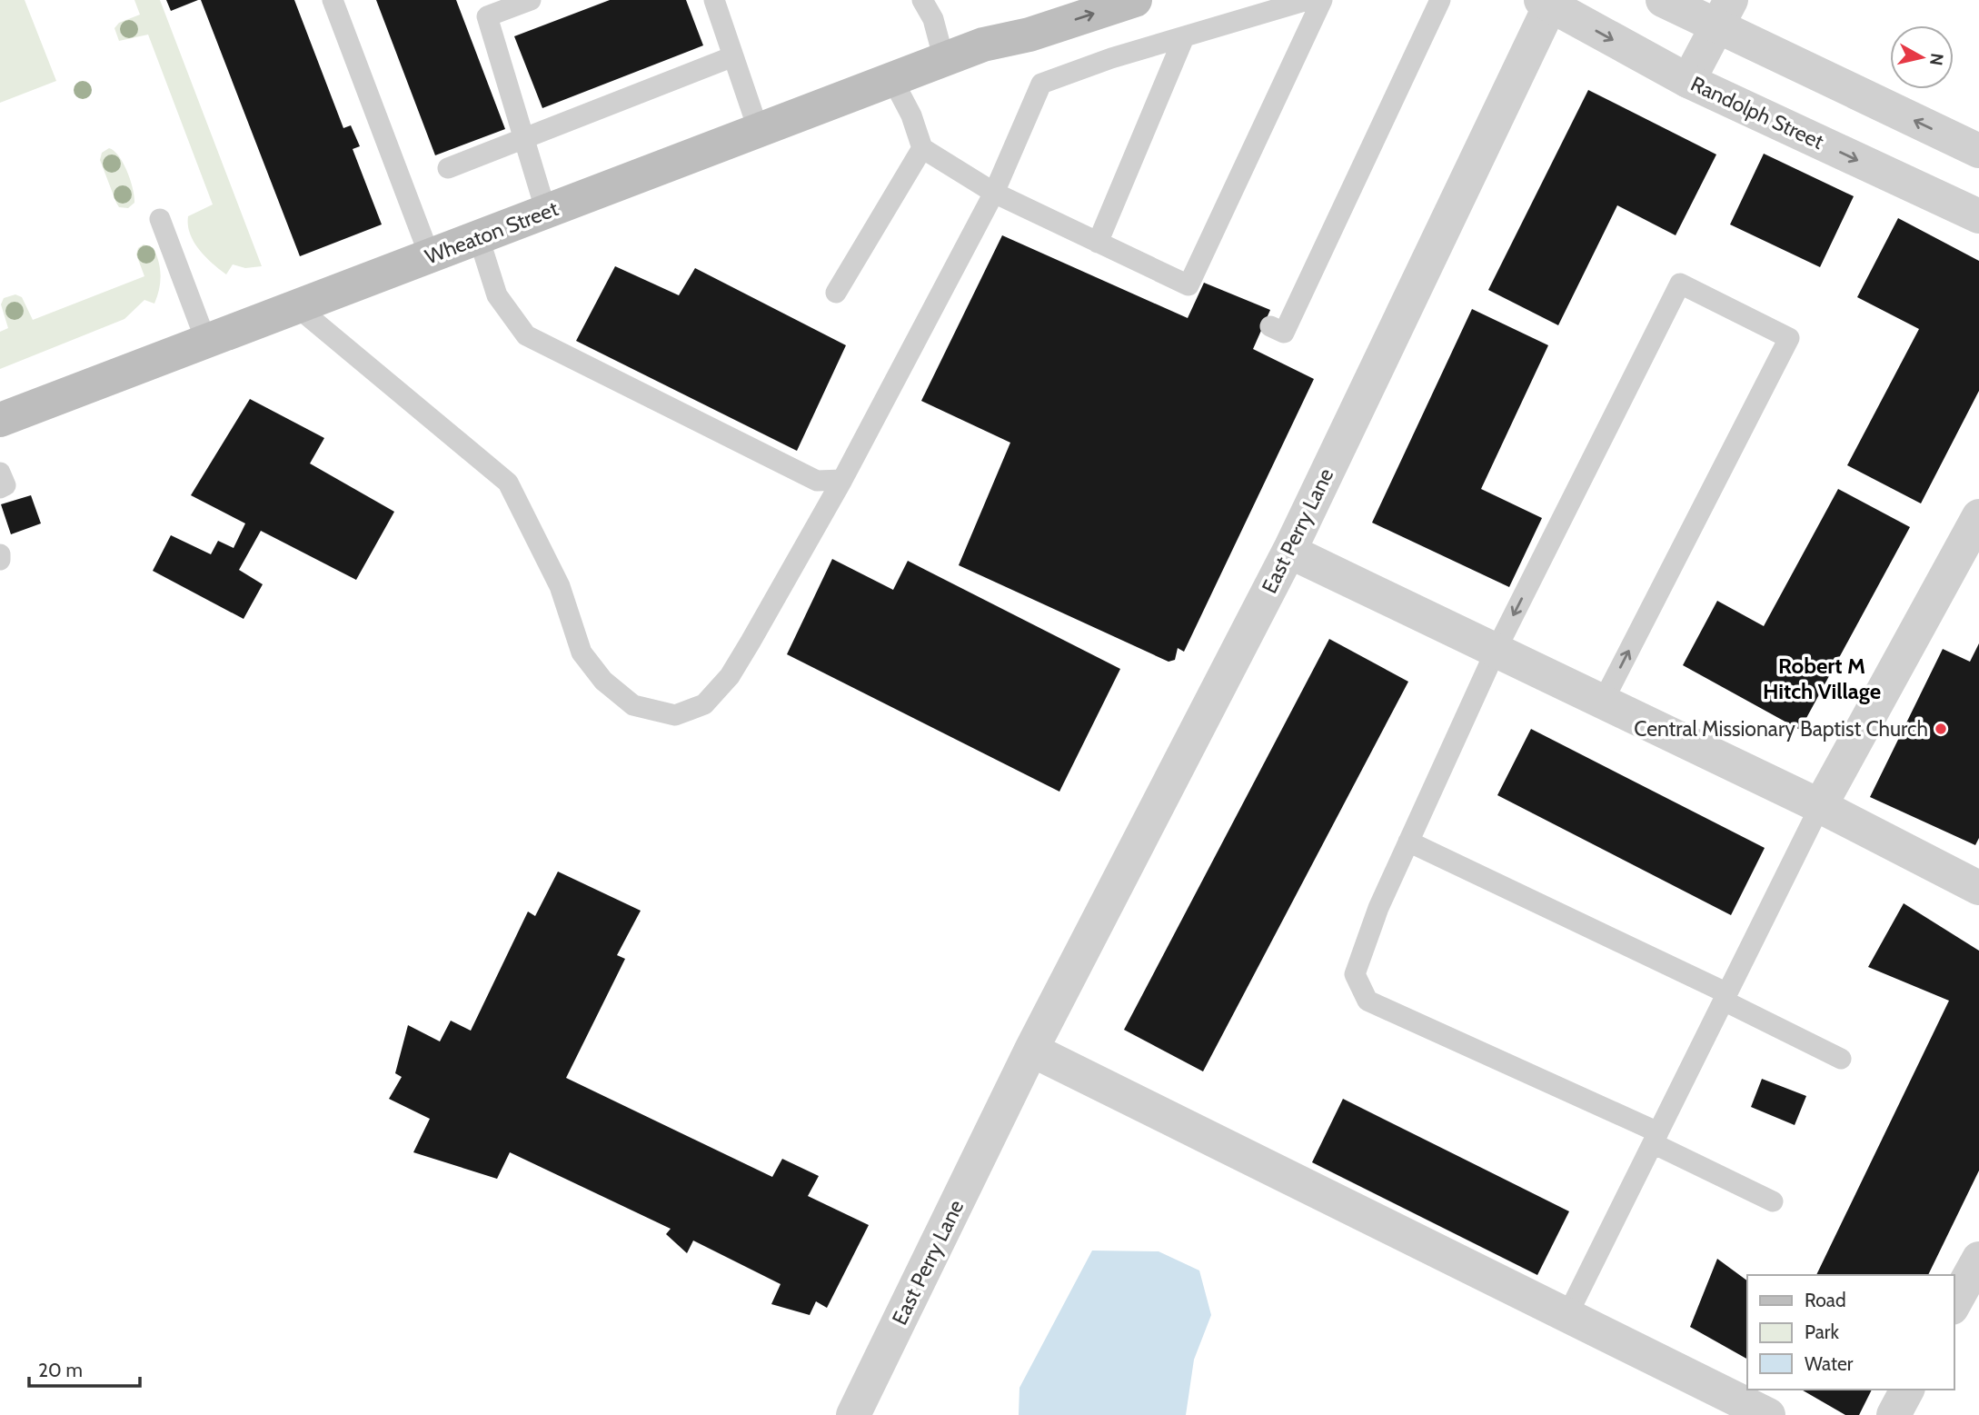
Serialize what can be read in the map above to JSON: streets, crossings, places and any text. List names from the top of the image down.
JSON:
{
  "streets": {
    "main road": ["Wheaton Street"],
    "street": ["Randolph Street", "East Perry Lane"]
  },
  "crossings": [
    ["Randolph Street", "East Perry Lane"]
  ],
  "districts": ["Robert M Hitch Village"],
  "places": ["Central Missionary Baptist Church"],
  "legend": ["Road", "Park", "Water"],
  "scale_bar": "20 m",
  "north": "right"
}
